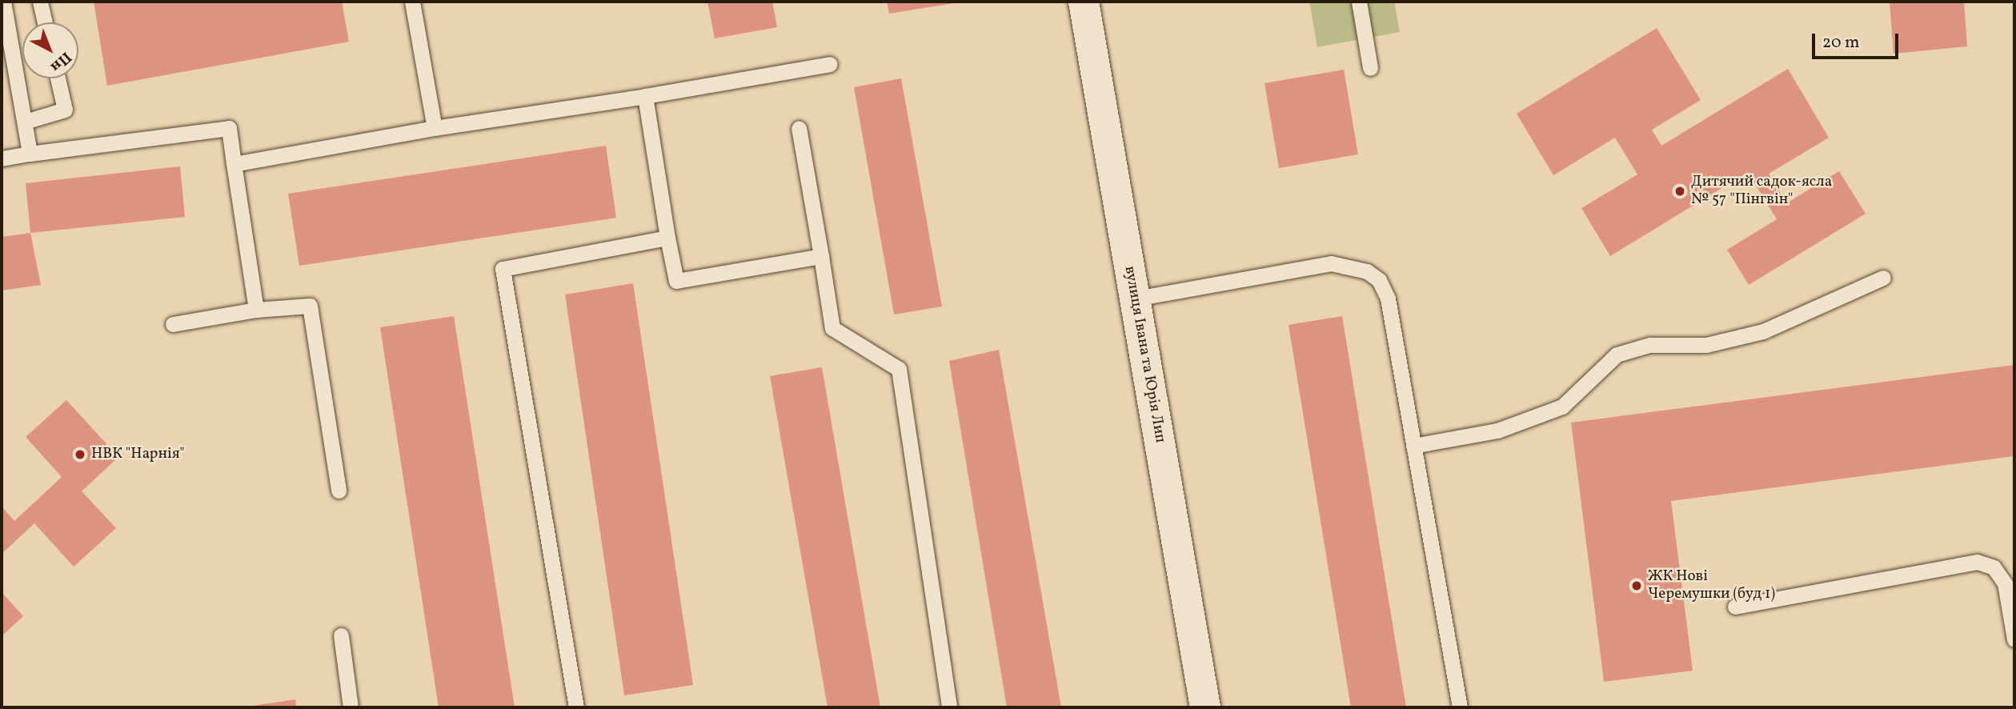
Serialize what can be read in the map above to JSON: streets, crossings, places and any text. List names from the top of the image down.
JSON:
{
  "streets": {
    "street": ["вулиця Івана та Юрія Лип"]
  },
  "places": ["Дитячий садок-ясла № 57 \"Пінгвін\"", "НВК \"Нарнія\"", "ЖК Нові Черемушки (буд 1)"],
  "scale_bar": "20 m",
  "north": "bottom right"
}
